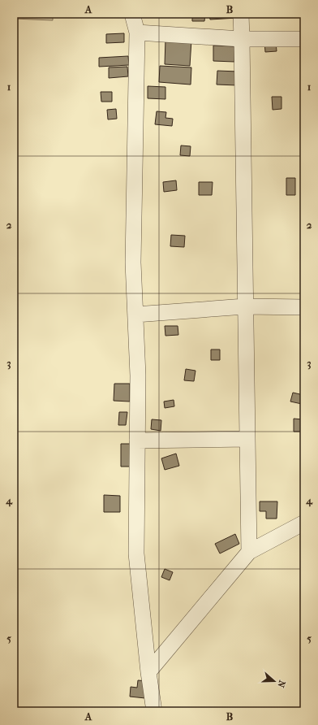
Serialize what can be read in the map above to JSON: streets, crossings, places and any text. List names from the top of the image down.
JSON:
{
  "north": "right",
  "grid": {
    "columns": ["A", "B"],
    "rows": [
      "1",
      "2",
      "3",
      "4",
      "5"
    ]
  }
}
